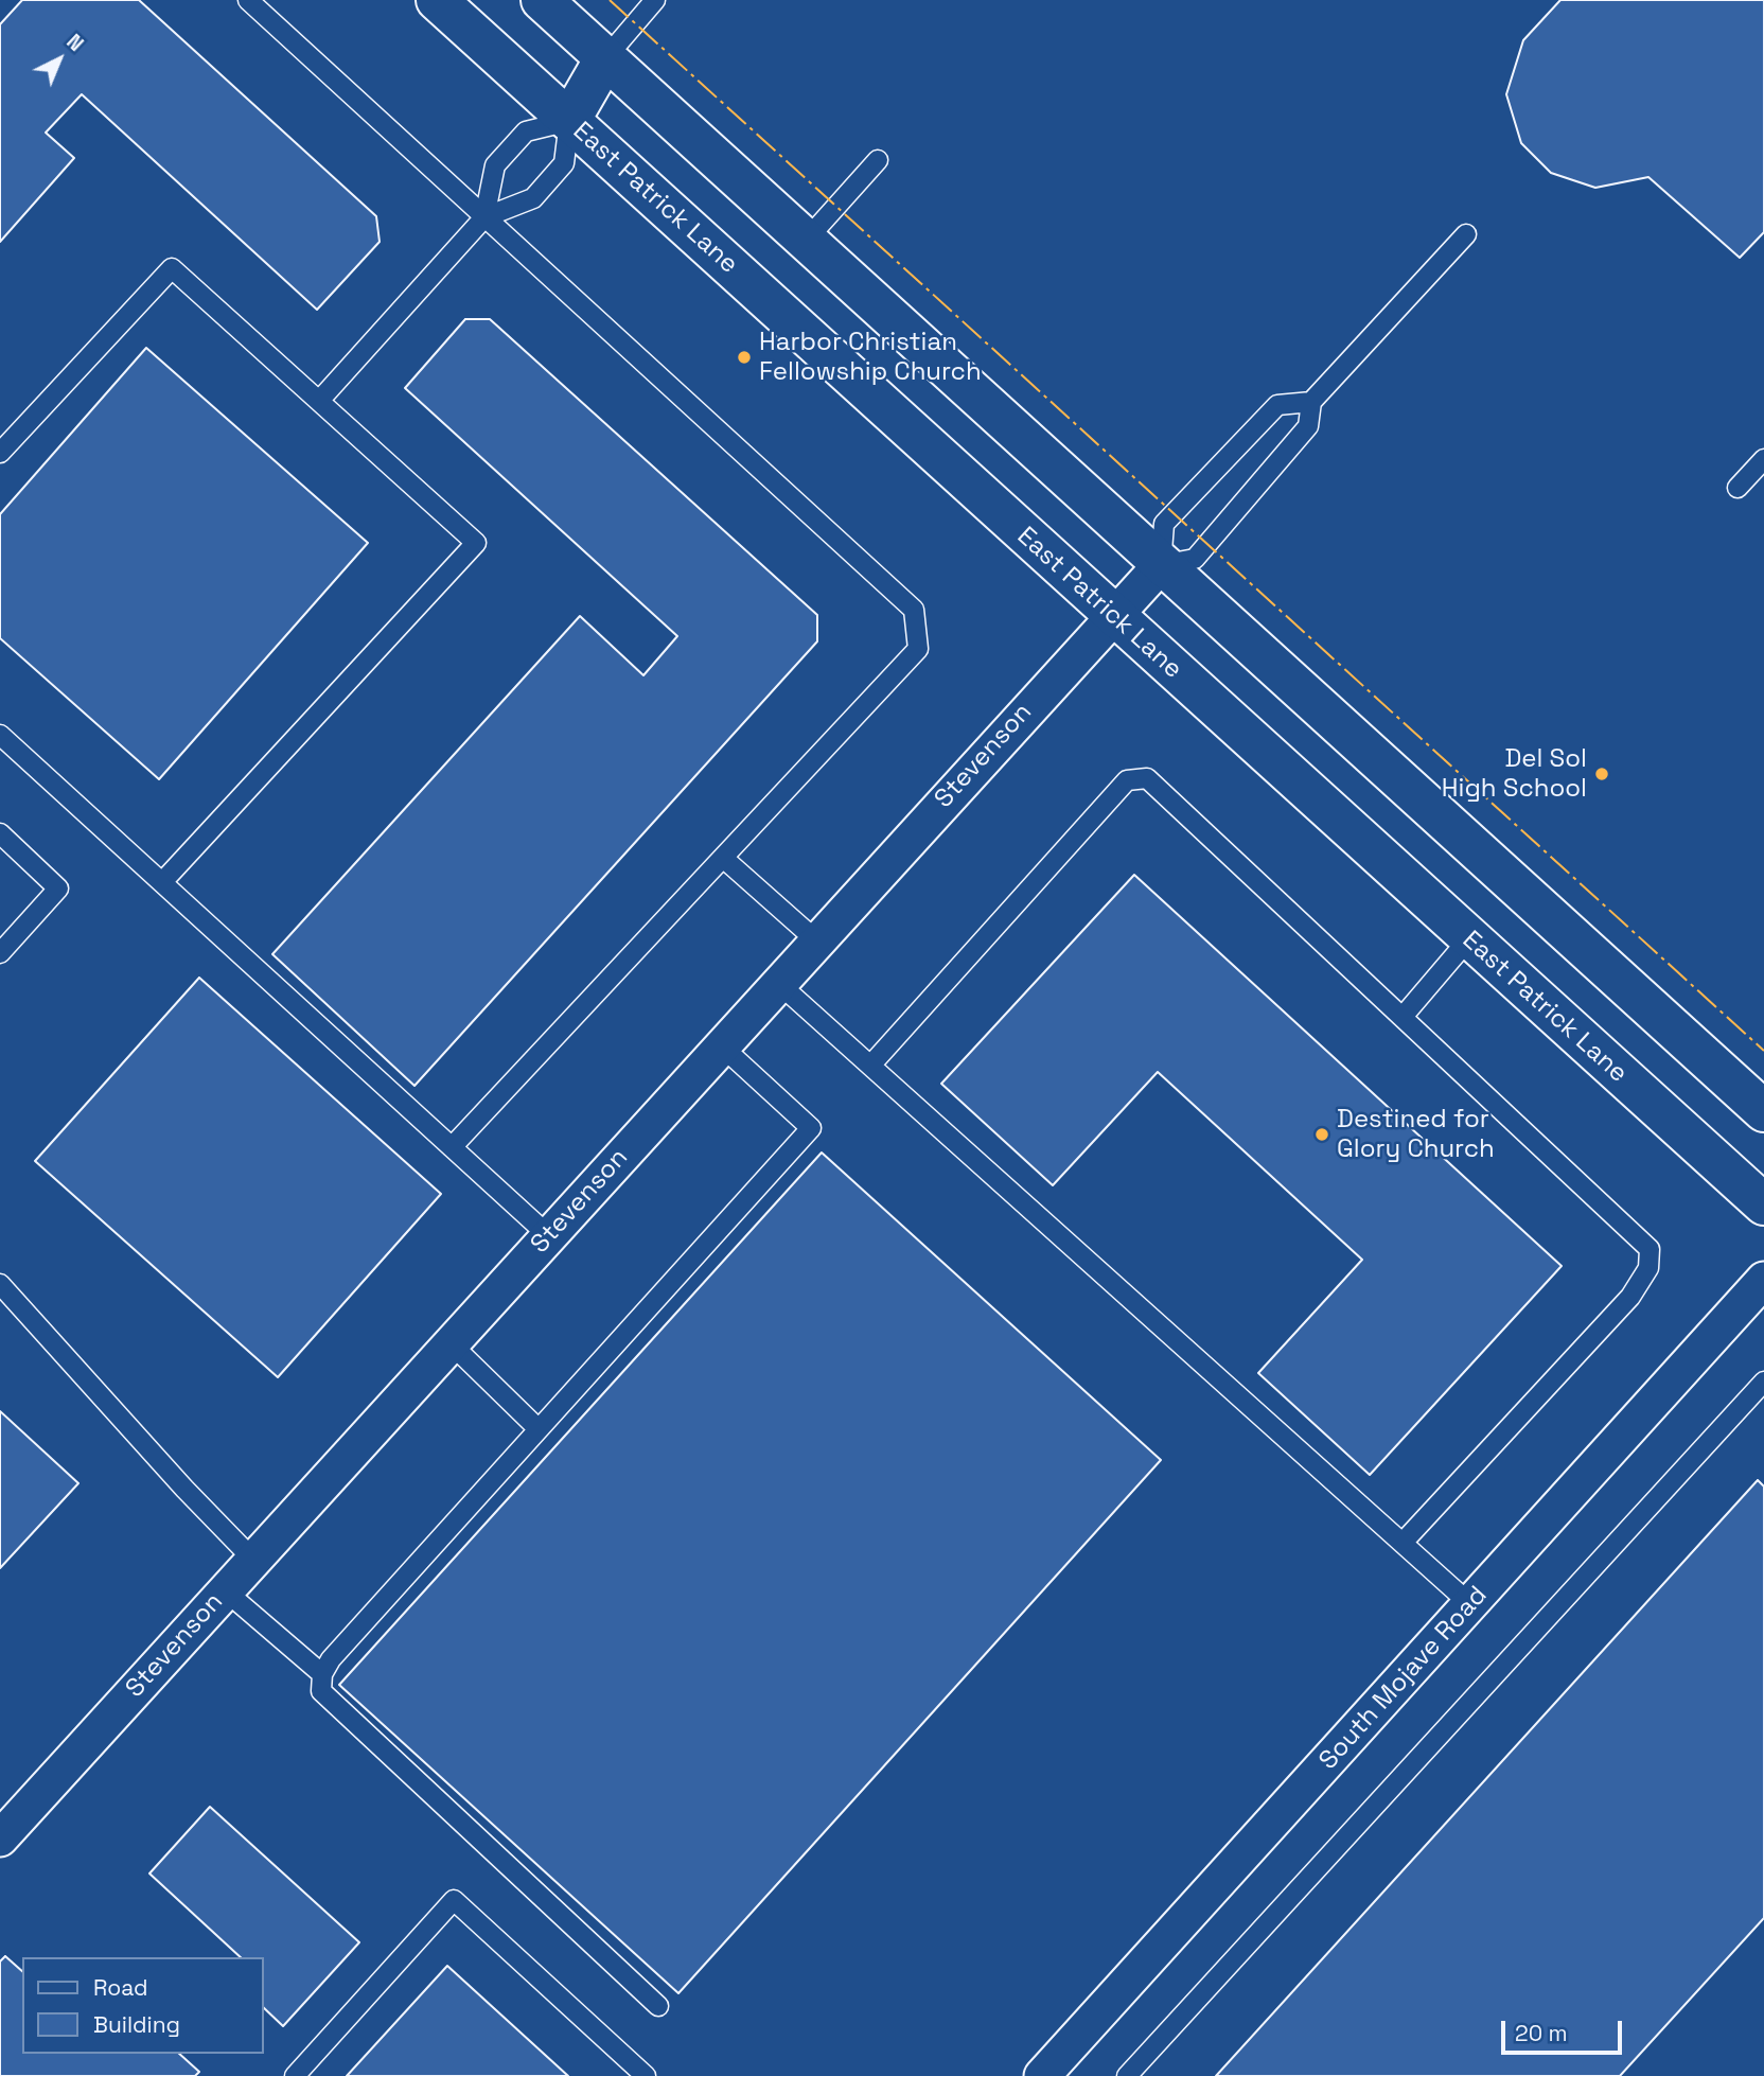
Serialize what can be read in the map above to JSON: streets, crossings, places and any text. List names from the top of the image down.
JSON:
{
  "streets": {
    "main road": ["East Patrick Lane"],
    "street": ["Stevenson", "South Mojave Road"]
  },
  "crossings": [
    ["East Patrick Lane", "Stevenson"]
  ],
  "places": ["Harbor Christian Fellowship Church", "Del Sol High School", "Destined for Glory Church"],
  "legend": ["Road", "Building"],
  "scale_bar": "20 m",
  "north": "top right"
}
